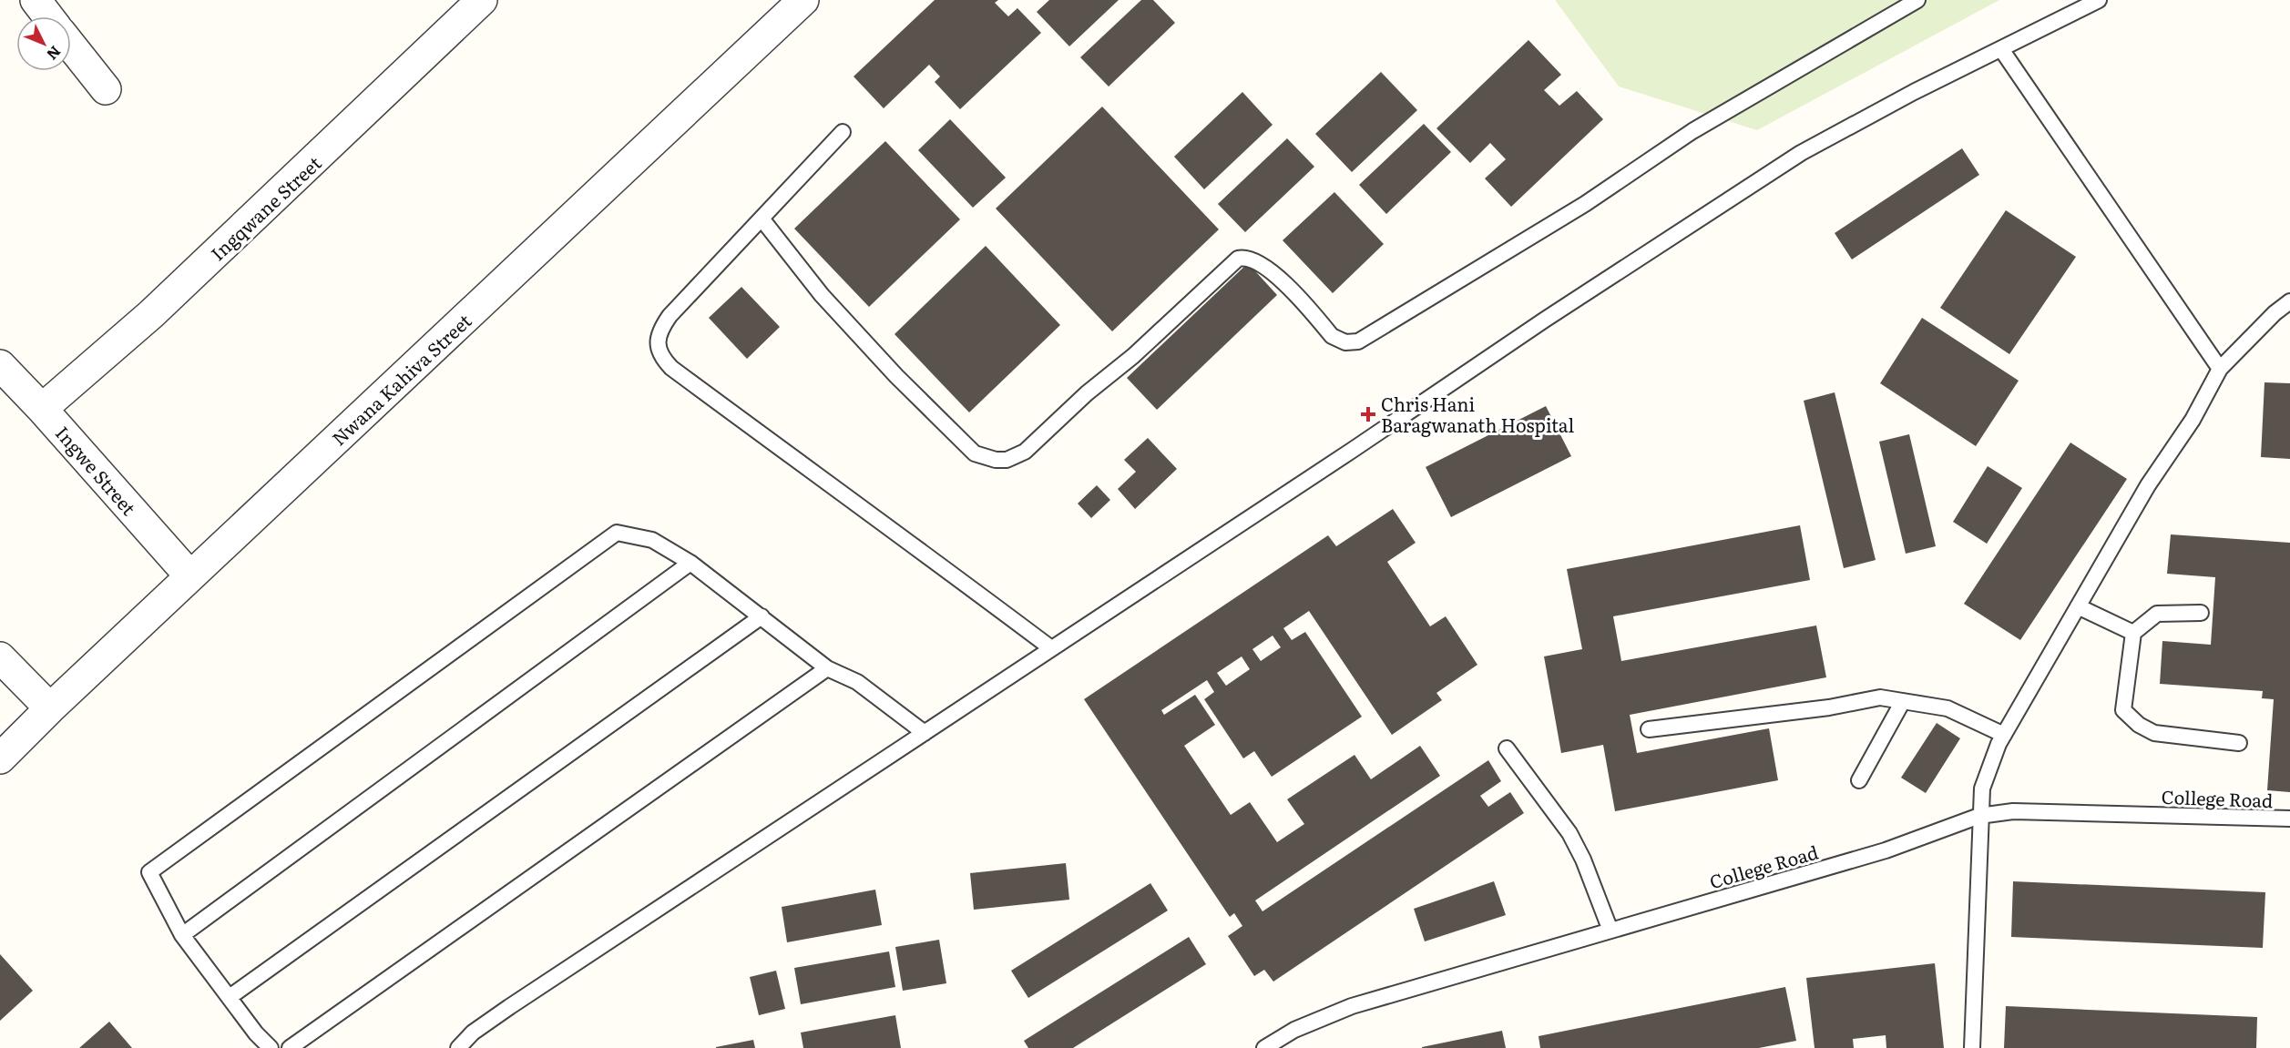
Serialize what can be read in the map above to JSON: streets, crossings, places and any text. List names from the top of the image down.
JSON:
{
  "streets": {
    "street": ["Ingqwane Street", "Nwana Kahiva Street", "Ingwe Street"],
    "lane": ["College Road"]
  },
  "crossings": [
    ["Ingqwane Street", "Ingwe Street"],
    ["Nwana Kahiva Street", "Ingwe Street"]
  ],
  "places": {
    "health": ["Chris Hani Baragwanath Hospital"]
  },
  "north": "bottom right"
}
